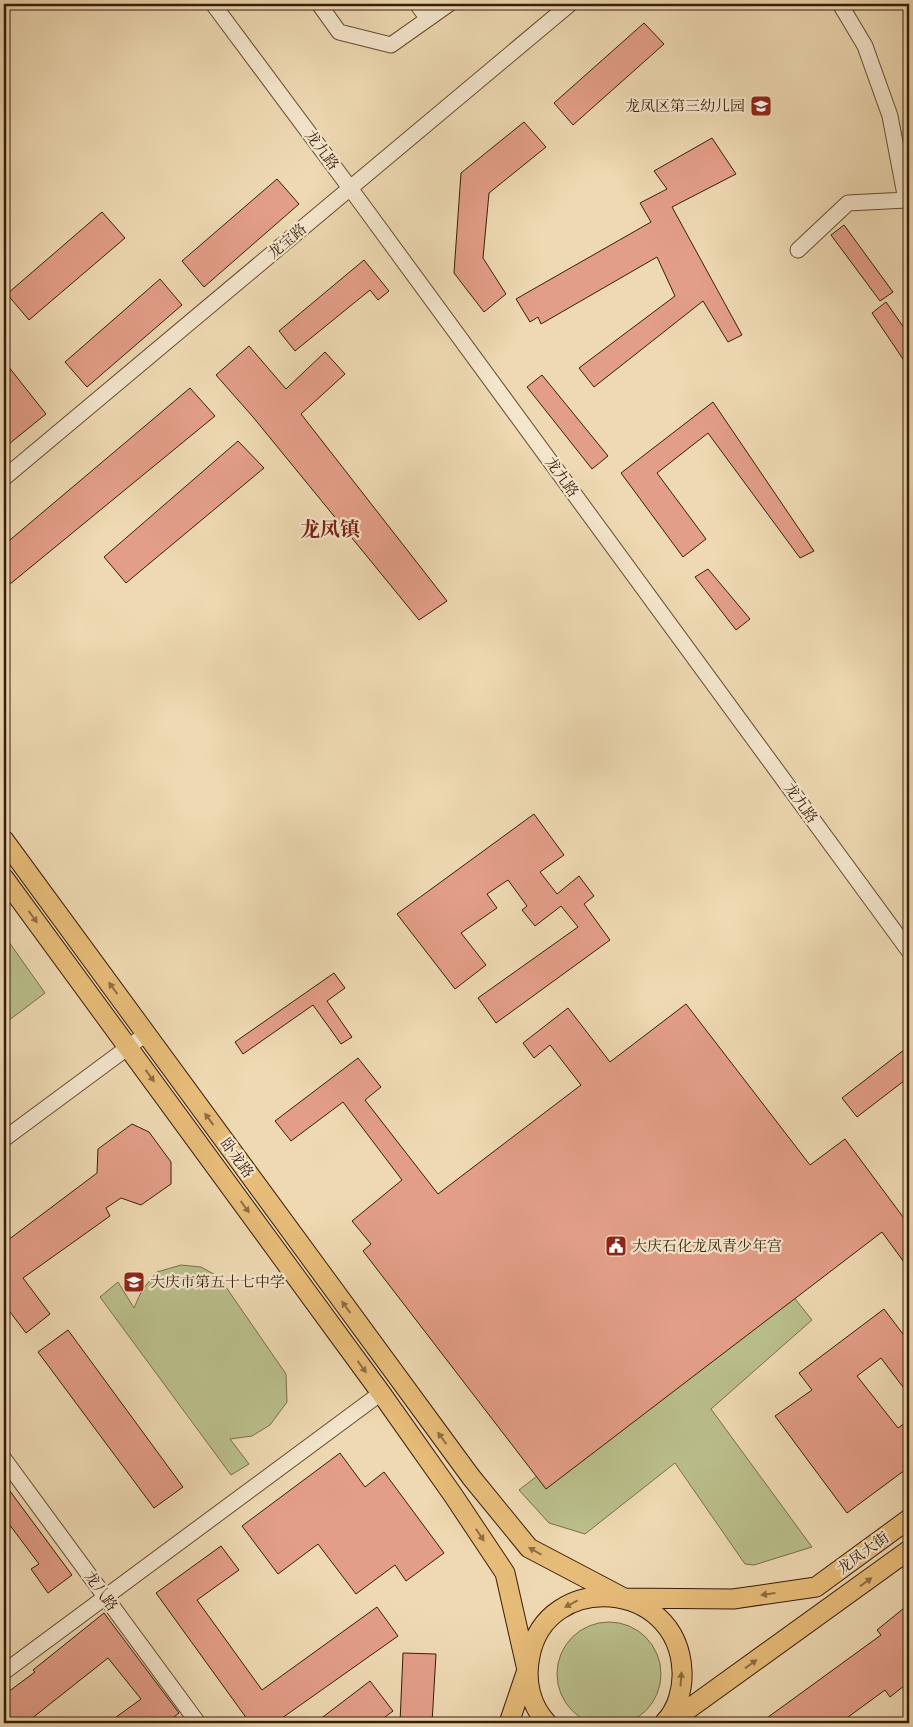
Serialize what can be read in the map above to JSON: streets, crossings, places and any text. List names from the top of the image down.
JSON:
{
  "streets": {
    "main road": ["卧龙路", "龙凤大街"],
    "street": ["龙九路", "龙宝路", "龙八路"]
  },
  "crossings": [
    ["龙九路", "龙宝路"],
    ["卧龙路", "龙凤大街"]
  ],
  "districts": ["龙凤镇"],
  "places": {
    "school or university": ["龙凤区第三幼儿园", "大庆市第五十七中学"],
    "public building": ["大庆石化龙凤青少年宫"]
  }
}
